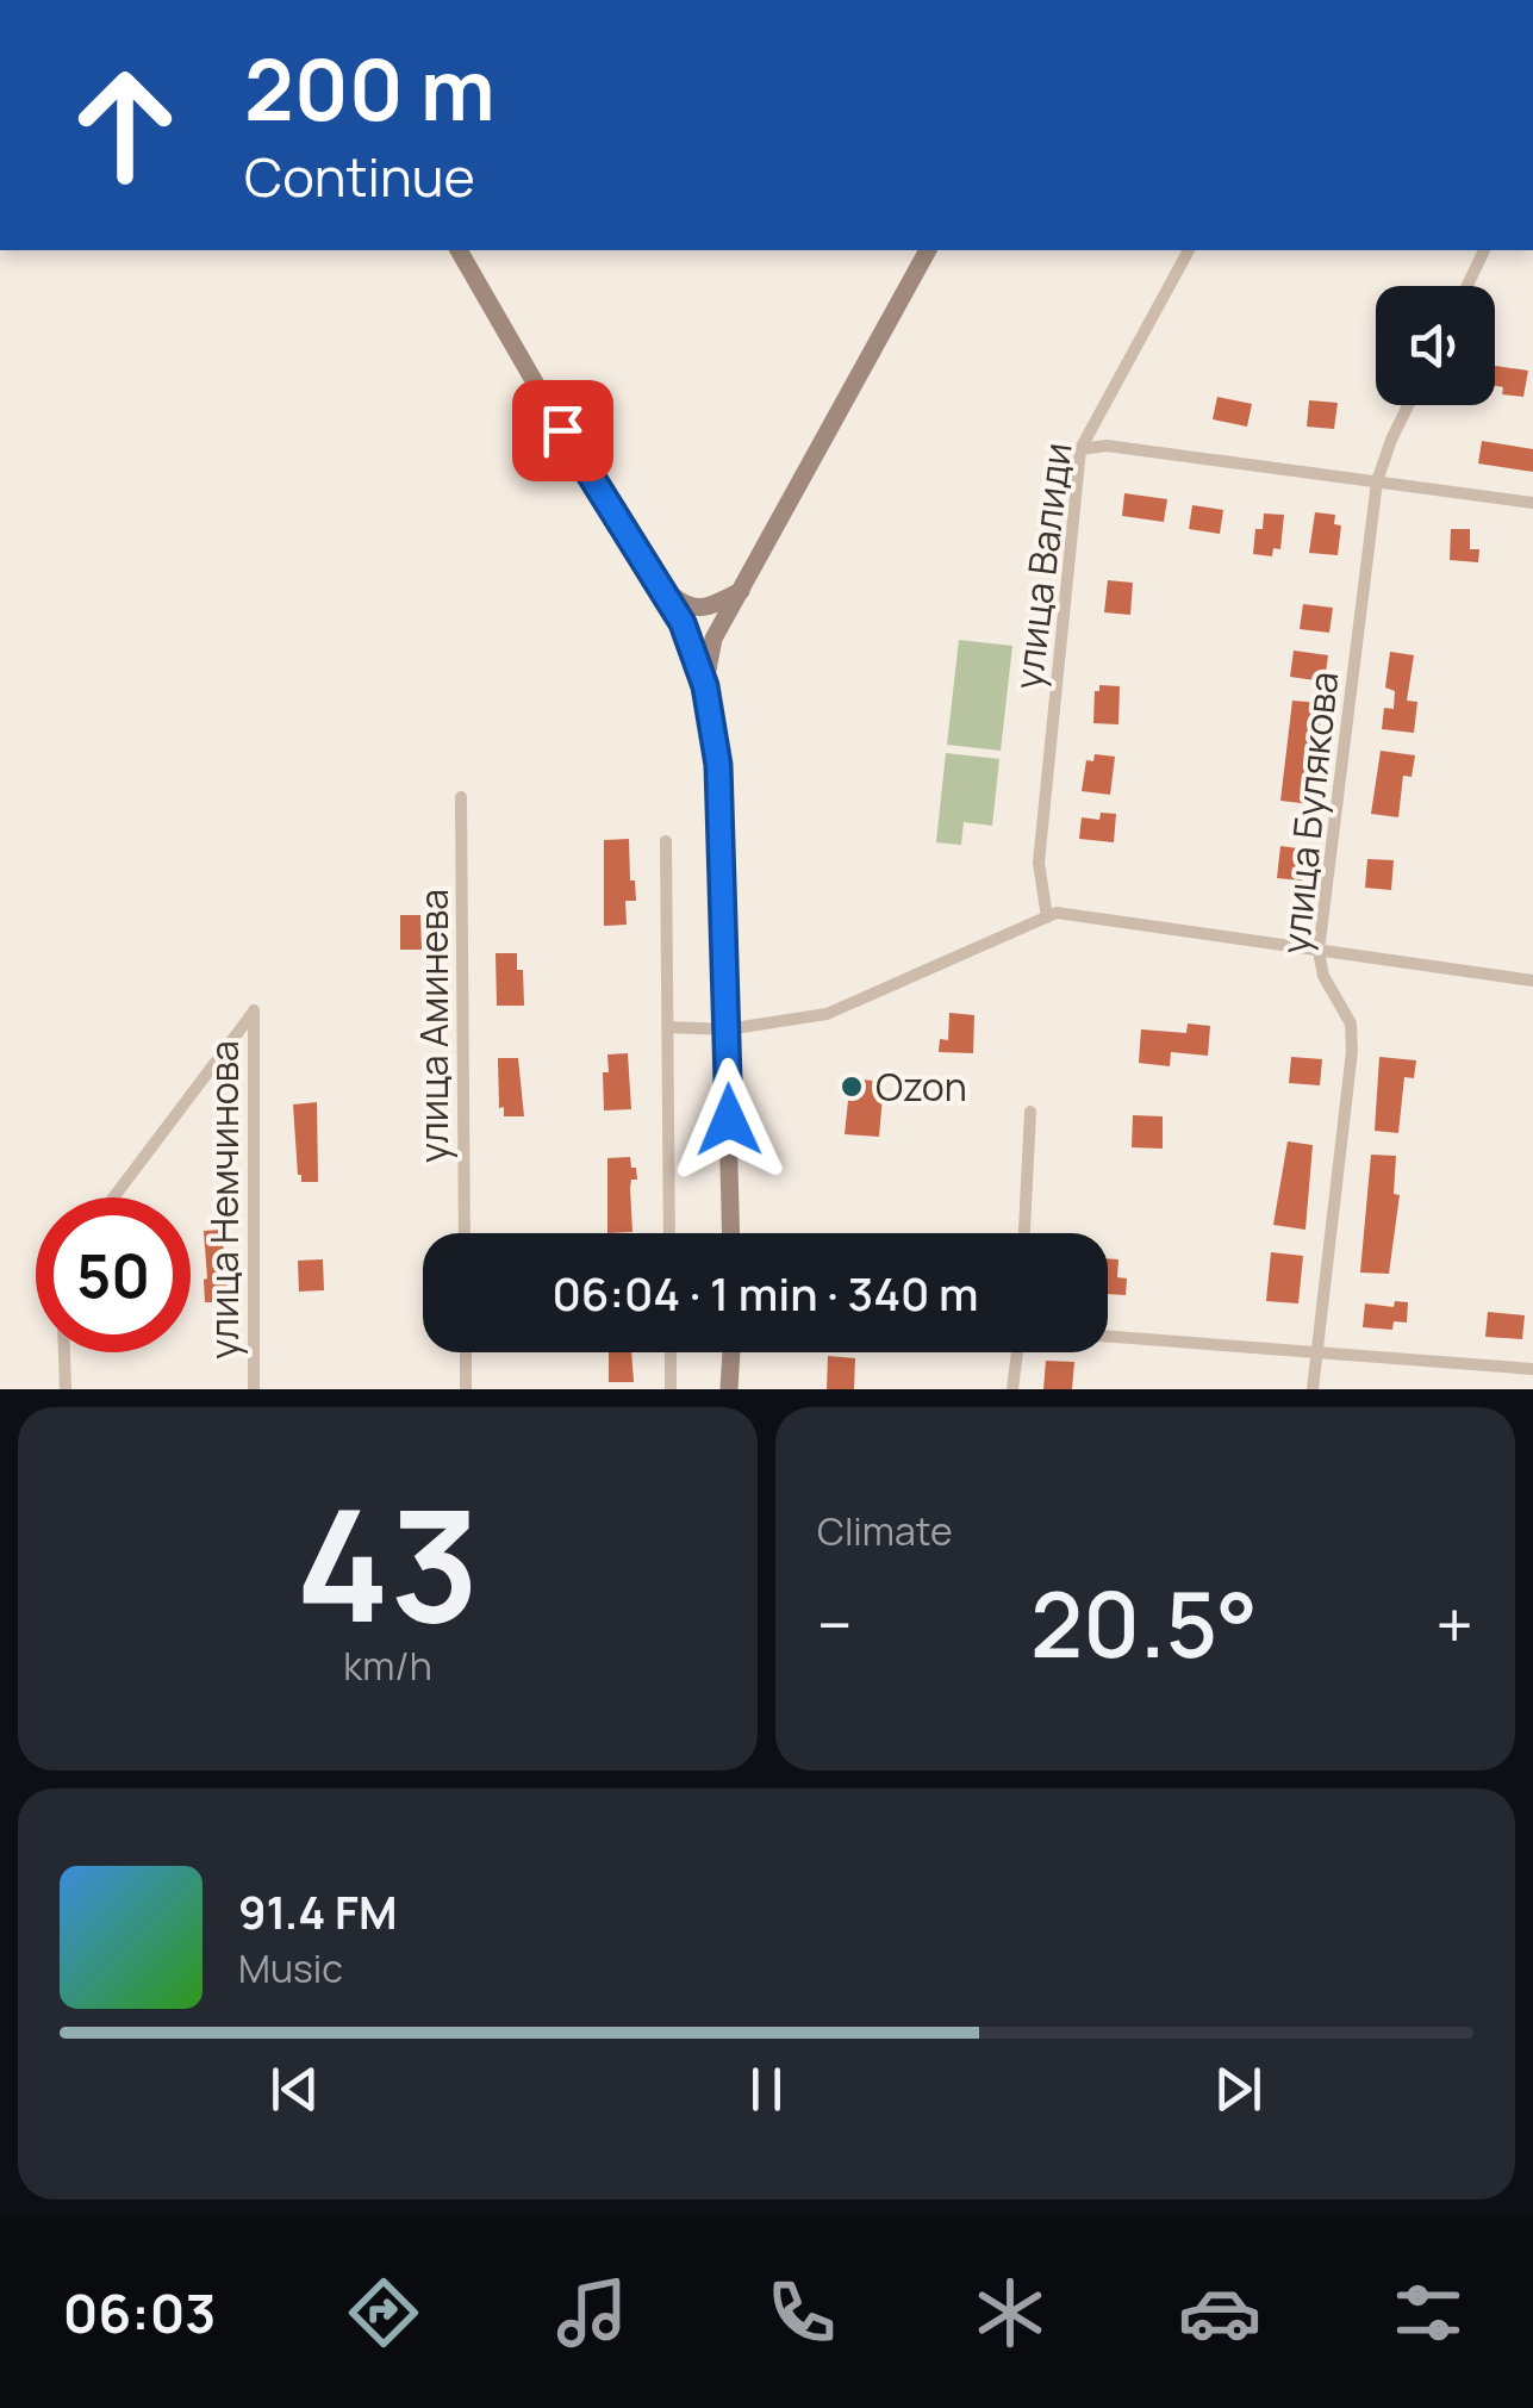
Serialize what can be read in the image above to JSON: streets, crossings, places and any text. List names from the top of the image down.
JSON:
{
  "streets": {
    "street": [
      "улица Валиди",
      "улица Булякова",
      "улица Аминева",
      "улица Немчинова"
    ]
  },
  "places": ["Ozon"],
  "page": {
    "turn": ["200 m", "Continue"],
    "limit": "50",
    "trip": "06:04 · 1 min · 340 m",
    "tile": [
      ["43", "km/h"],
      "Climate"
    ],
    "heat": ["−", "20.5°", "+"],
    "song": ["91.4 FM", "Music"],
    "tabs": "06:03"
  }
}
